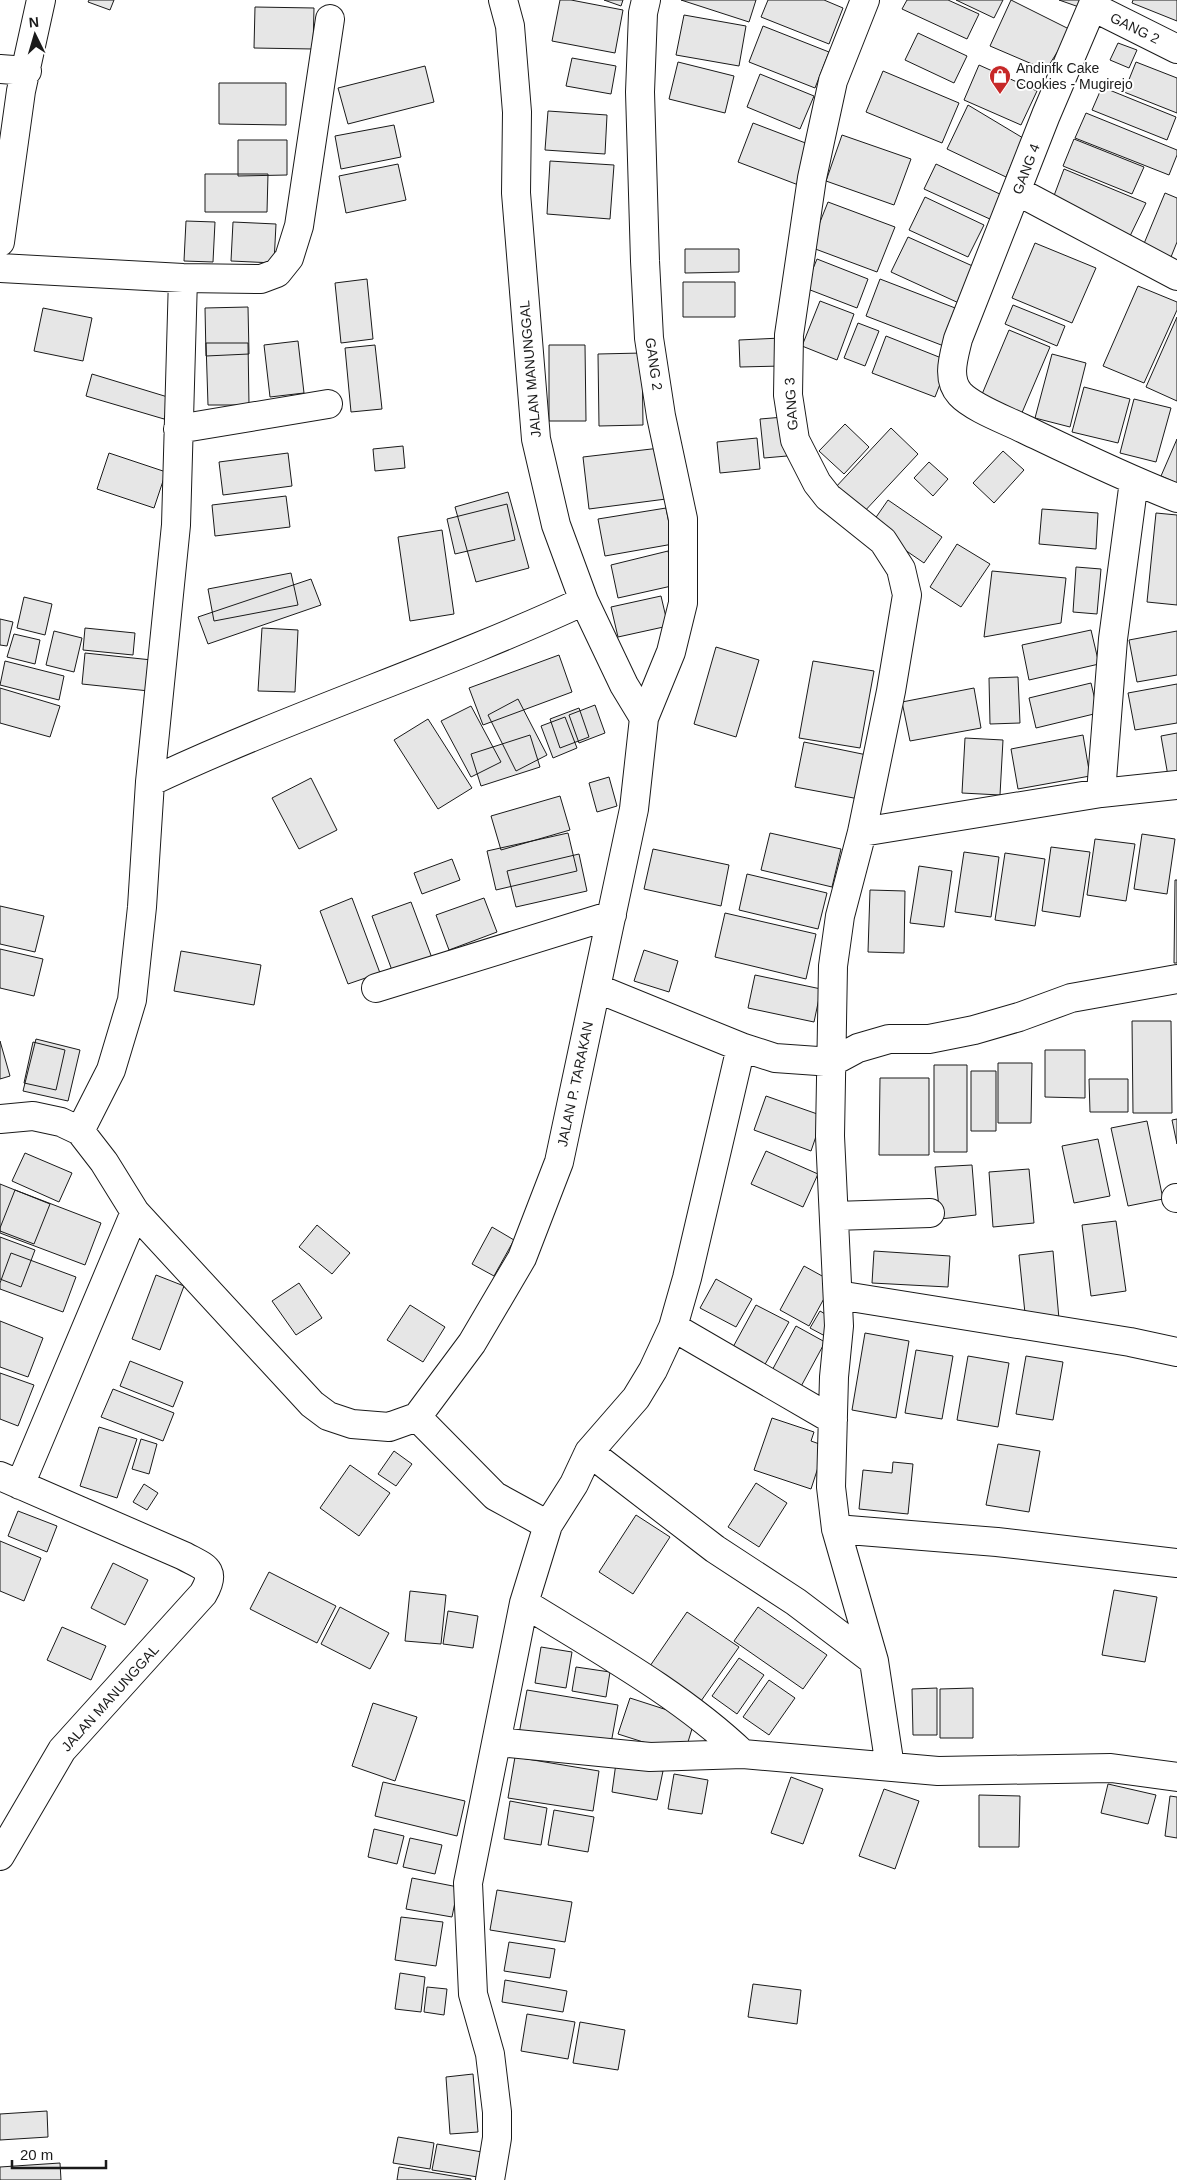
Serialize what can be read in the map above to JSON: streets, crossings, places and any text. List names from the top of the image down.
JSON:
{
  "streets": {
    "street": [
      "GANG 2",
      "GANG 4",
      "JALAN MANUNGGAL",
      "GANG 3",
      "JALAN P. TARAKAN"
    ]
  },
  "crossings": [
    ["GANG 2", "GANG 4"],
    ["GANG 2", "JALAN MANUNGGAL"],
    ["GANG 2", "JALAN P. TARAKAN"],
    ["JALAN MANUNGGAL", "JALAN P. TARAKAN"]
  ],
  "places": {
    "shop": ["Andinfk Cake Cookies - Mugirejo"]
  },
  "scale_bar": "20 m",
  "north": "top"
}
